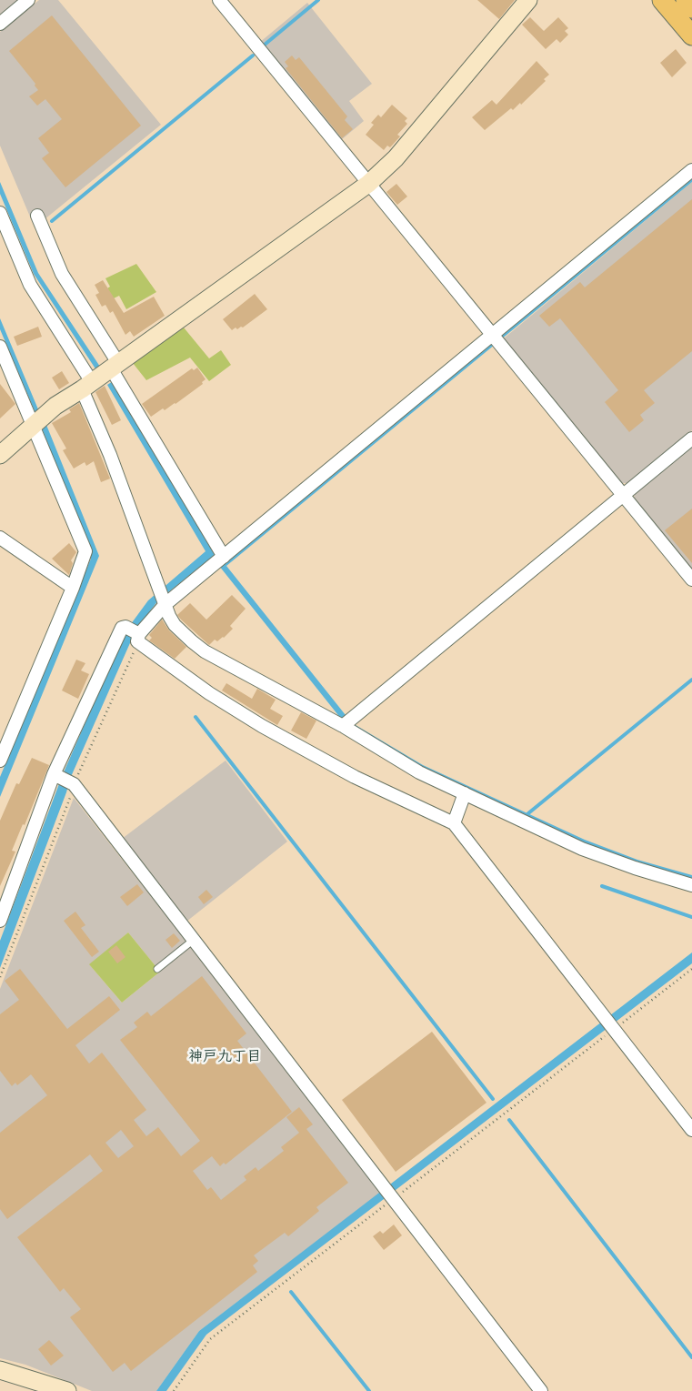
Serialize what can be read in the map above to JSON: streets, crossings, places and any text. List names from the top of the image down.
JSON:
{
  "districts": ["神戸九丁目"]
}
